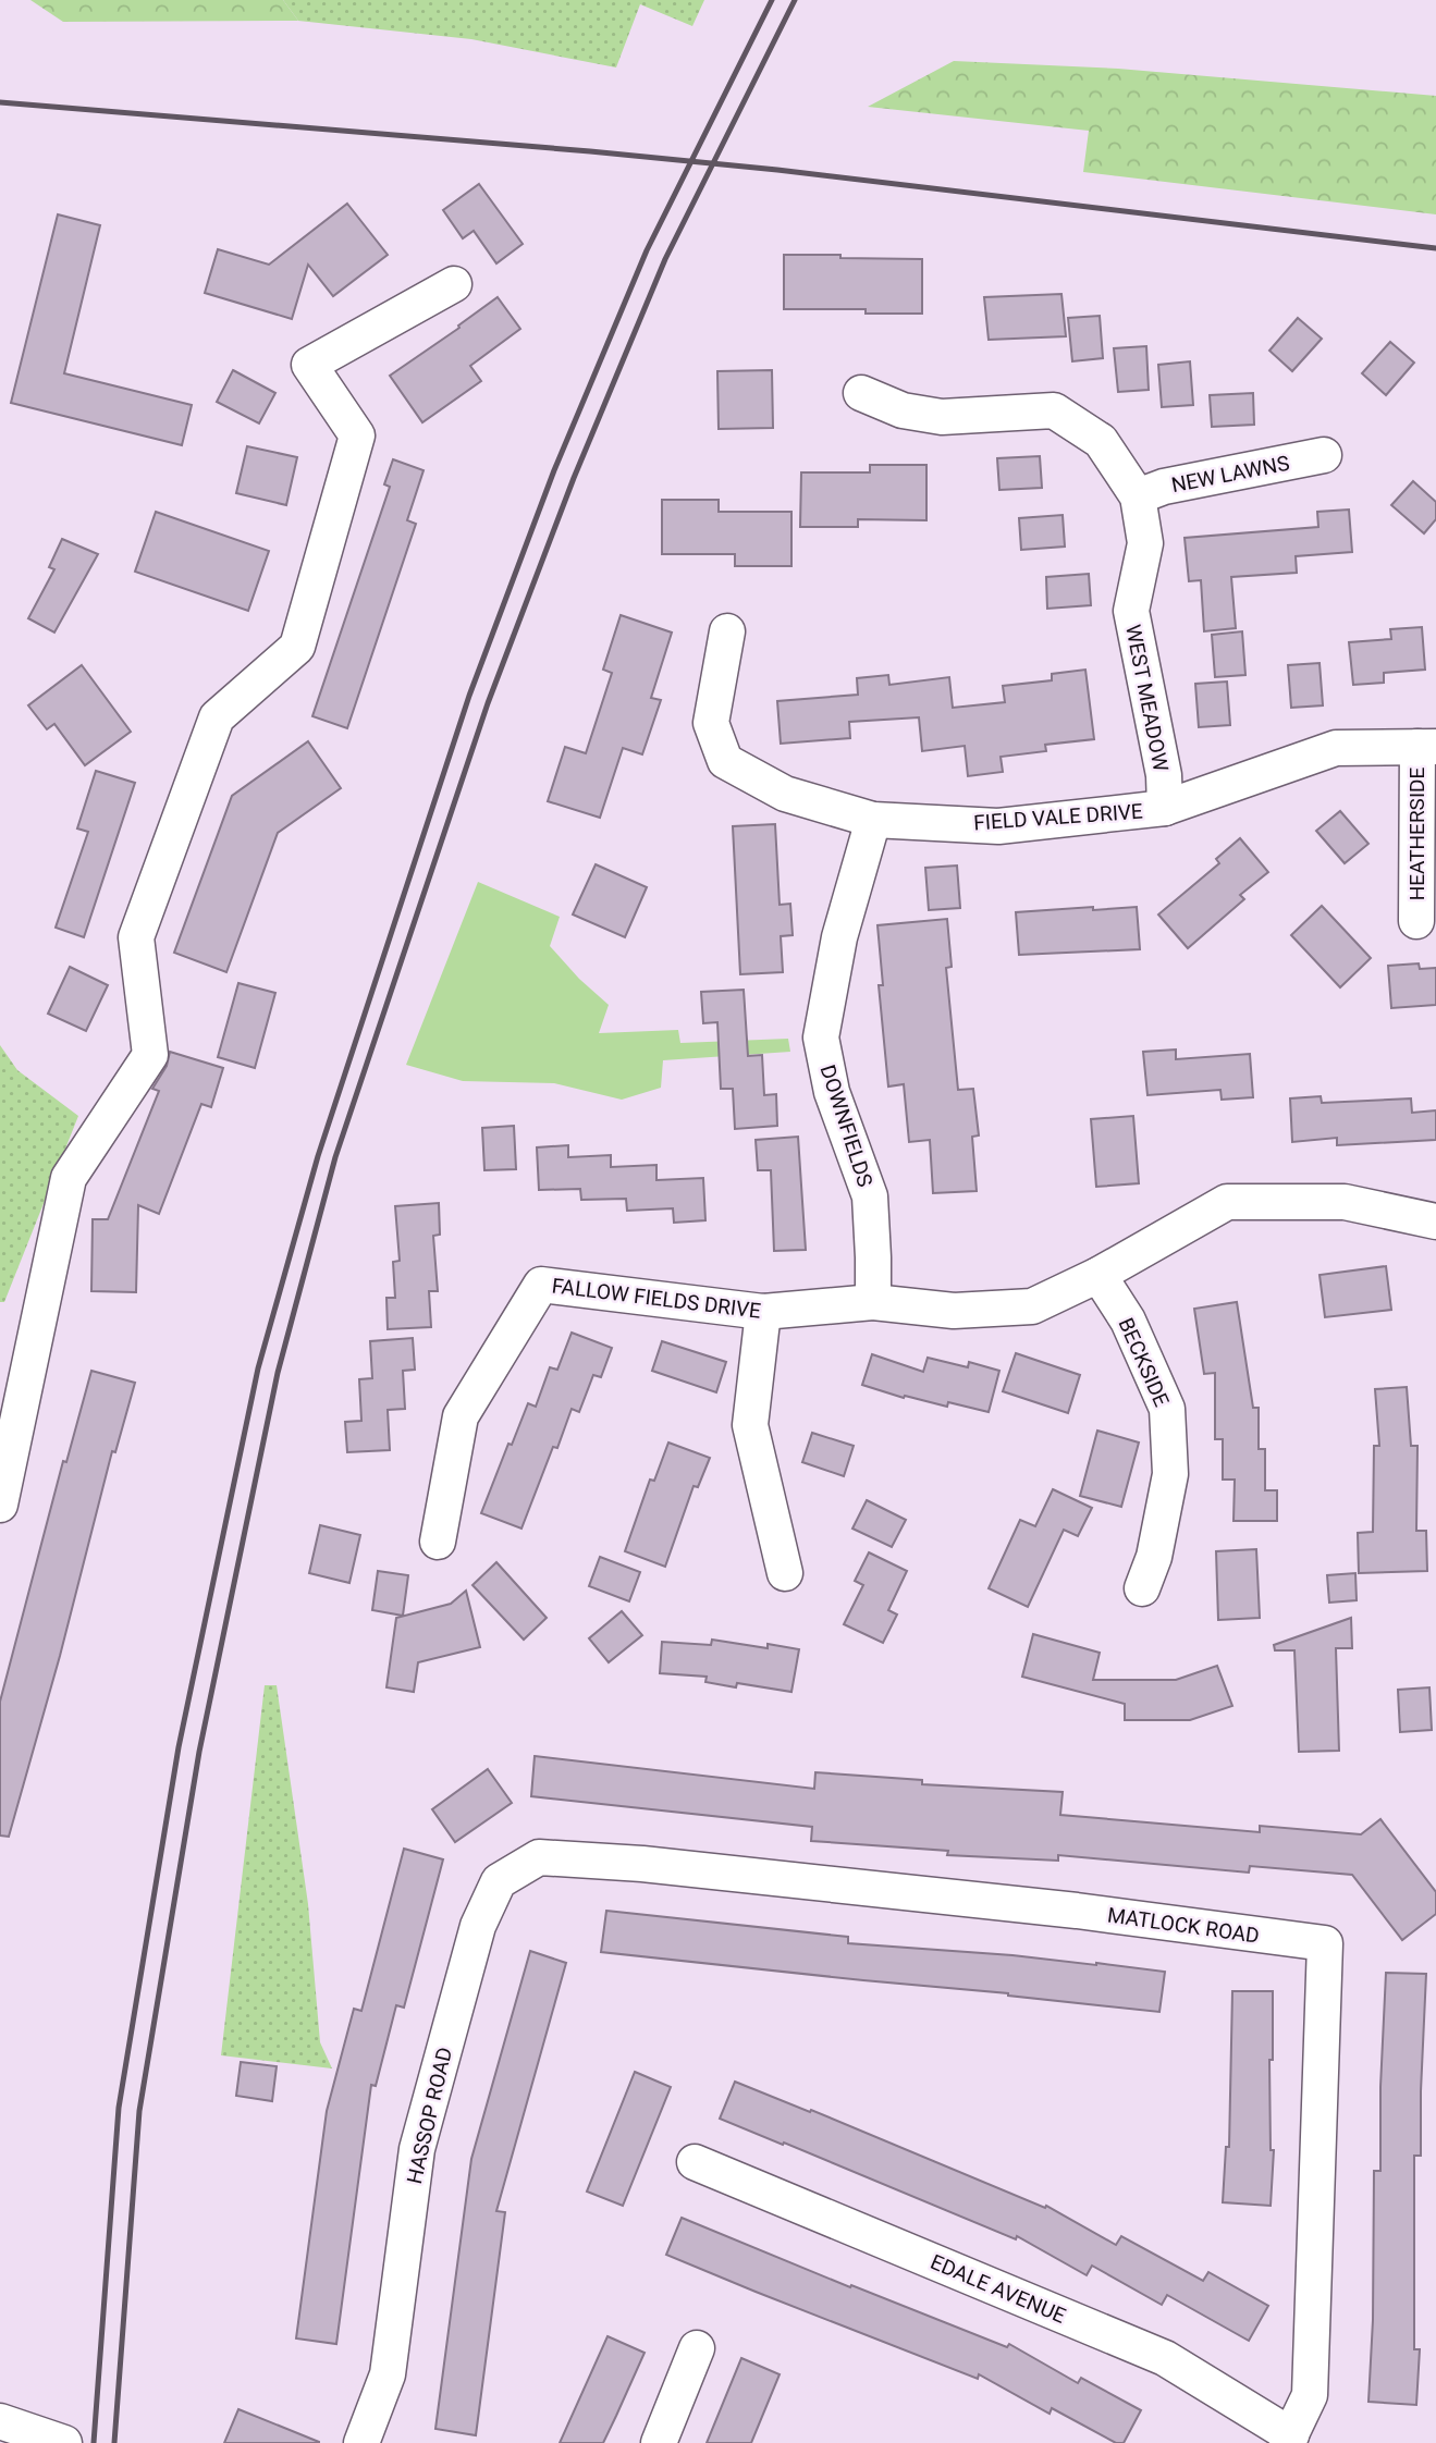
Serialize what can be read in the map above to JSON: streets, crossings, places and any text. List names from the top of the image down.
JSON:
{
  "streets": {
    "street": [
      "NEW LAWNS",
      "WEST MEADOW",
      "FIELD VALE DRIVE",
      "HEATHERSIDE",
      "DOWNFIELDS",
      "FALLOW FIELDS DRIVE",
      "BECKSIDE",
      "MATLOCK ROAD",
      "HASSOP ROAD",
      "EDALE AVENUE"
    ]
  },
  "crossings": [
    ["NEW LAWNS", "WEST MEADOW"],
    ["WEST MEADOW", "FIELD VALE DRIVE"],
    ["FIELD VALE DRIVE", "HEATHERSIDE"],
    ["FIELD VALE DRIVE", "DOWNFIELDS"],
    ["DOWNFIELDS", "FALLOW FIELDS DRIVE"],
    ["FALLOW FIELDS DRIVE", "BECKSIDE"],
    ["MATLOCK ROAD", "HASSOP ROAD"],
    ["MATLOCK ROAD", "EDALE AVENUE"]
  ]
}
